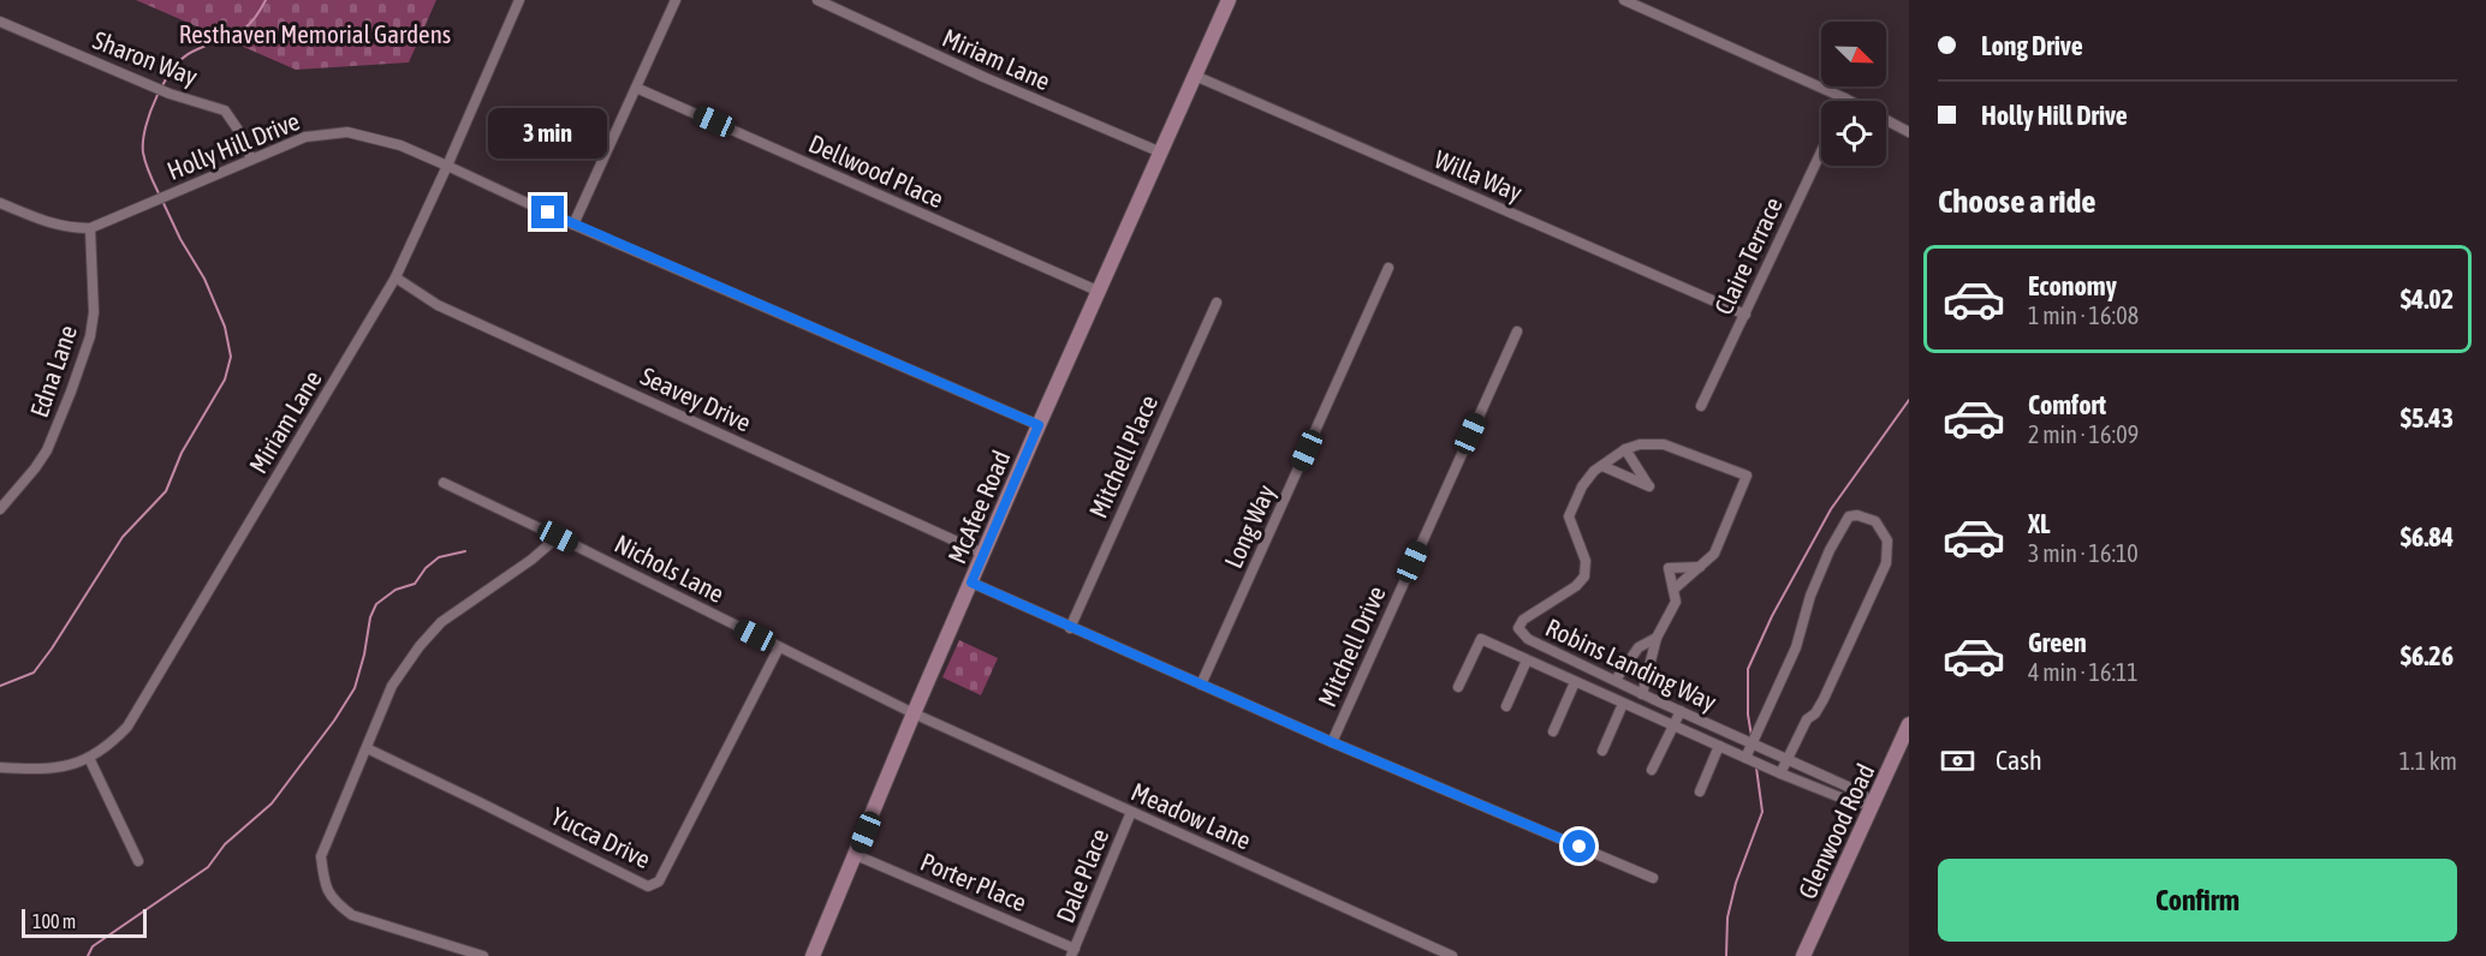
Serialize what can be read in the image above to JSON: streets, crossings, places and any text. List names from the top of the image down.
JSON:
{
  "streets": {
    "street": [
      "Sharon Way",
      "Miriam Lane",
      "Holly Hill Drive",
      "Dellwood Place",
      "Willa Way",
      "Claire Terrace",
      "Edna Lane",
      "Seavey Drive",
      "Mitchell Place",
      "McAfee Road",
      "Long Way",
      "Nichols Lane",
      "Mitchell Drive",
      "Robins Landing Way",
      "Meadow Lane",
      "Glenwood Road",
      "Yucca Drive",
      "Dale Place",
      "Porter Place"
    ]
  },
  "crossings": [
    ["Sharon Way", "Holly Hill Drive"],
    ["Miriam Lane", "Holly Hill Drive"],
    ["Miriam Lane", "Seavey Drive"],
    ["Miriam Lane", "McAfee Road"],
    ["Holly Hill Drive", "Edna Lane"],
    ["Holly Hill Drive", "McAfee Road"],
    ["Dellwood Place", "McAfee Road"],
    ["Willa Way", "Claire Terrace"],
    ["Willa Way", "McAfee Road"],
    ["Seavey Drive", "McAfee Road"],
    ["McAfee Road", "Nichols Lane"],
    ["McAfee Road", "Meadow Lane"],
    ["McAfee Road", "Porter Place"],
    ["Nichols Lane", "Meadow Lane"],
    ["Nichols Lane", "Yucca Drive"],
    ["Robins Landing Way", "Glenwood Road"],
    ["Meadow Lane", "Dale Place"],
    ["Dale Place", "Porter Place"]
  ],
  "parks": ["Resthaven Memorial Gardens"],
  "scale_bar": "100 m",
  "north": "bottom right",
  "page": {
    "banner": ["Long Drive", "Holly Hill Drive"],
    "bubble": "3 min",
    "heading": "Choose a ride",
    "list": [
      {
        "name": "Economy",
        "note": "1 min · 16:08",
        "value": "$4.02"
      },
      {
        "name": "Comfort",
        "note": "2 min · 16:09",
        "value": "$5.43"
      },
      {
        "name": "XL",
        "note": "3 min · 16:10",
        "value": "$6.84"
      },
      {
        "name": "Green",
        "note": "4 min · 16:11",
        "value": "$6.26"
      }
    ],
    "pay": ["Cash", "1.1 km"],
    "buttons": "Confirm",
    "scale": "100 m"
  }
}
